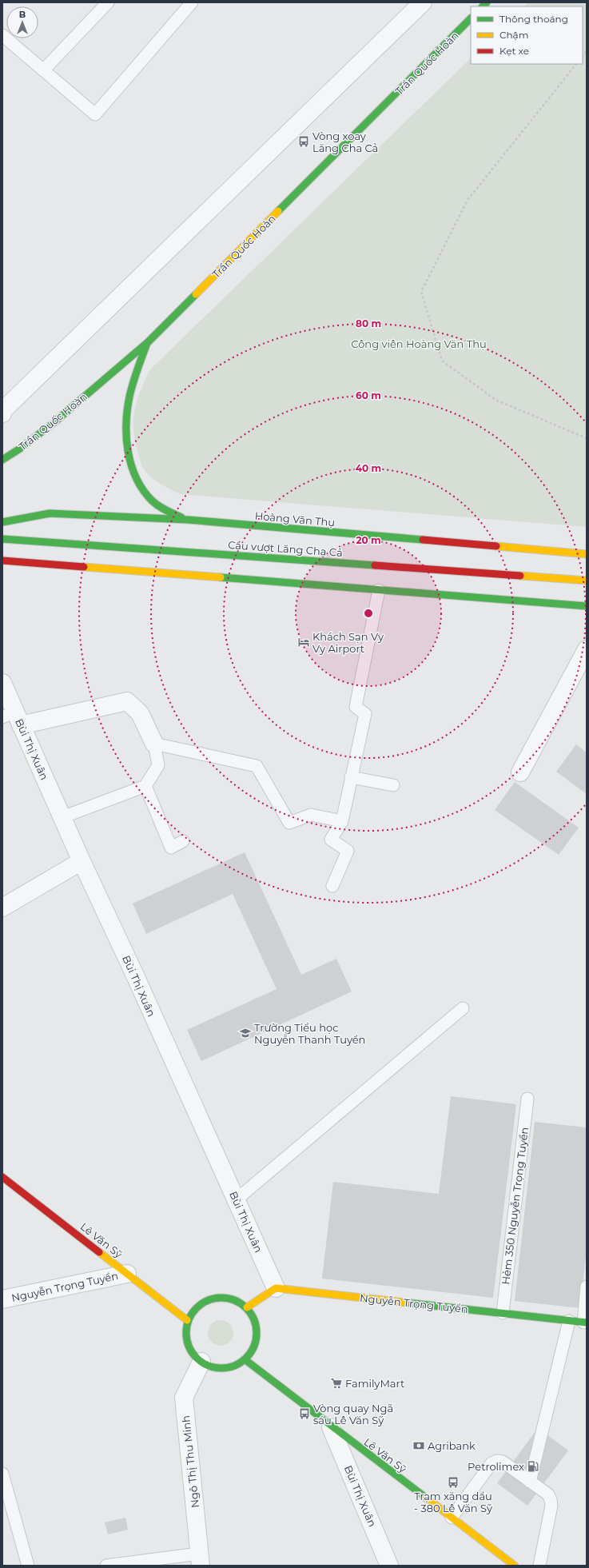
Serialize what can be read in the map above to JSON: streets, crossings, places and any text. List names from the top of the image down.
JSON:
{
  "streets": {
    "main road": [
      "Trần Quốc Hoàn",
      "Hoàng Văn Thụ",
      "Cầu vượt Lăng Cha Cả",
      "Lê Văn Sỹ",
      "Nguyễn Trọng Tuyển"
    ],
    "street": ["Bùi Thị Xuân", "Ngô Thị Thu Minh"],
    "lane": ["Hẻm 350 Nguyễn Trọng Tuyển"]
  },
  "crossings": [
    ["Bùi Thị Xuân", "Lê Văn Sỹ"],
    ["Bùi Thị Xuân", "Nguyễn Trọng Tuyển"],
    ["Hẻm 350 Nguyễn Trọng Tuyển", "Nguyễn Trọng Tuyển"],
    ["Lê Văn Sỹ", "Nguyễn Trọng Tuyển"],
    ["Lê Văn Sỹ", "Ngô Thị Thu Minh"]
  ],
  "parks": ["Công viên Hoàng Văn Thụ"],
  "places": {
    "bus stop": ["Vòng xoay Lăng Cha Cả", "Vòng quay Ngã sáu Lê Văn Sỹ", "Trạm xăng dầu - 380 Lê Văn Sỹ"],
    "hotel": ["Khách Sạn Vy Vy Airport"],
    "school or university": ["Trường Tiểu học Nguyễn Thanh Tuyền"],
    "supermarket": ["FamilyMart"],
    "bank": ["Agribank"],
    "fuel station": ["Petrolimex"]
  },
  "legend": ["Thông thoáng", "Chậm", "Kẹt xe"],
  "north": "top",
  "rings": [
    "80 m",
    "60 m",
    "40 m",
    "20 m"
  ]
}
